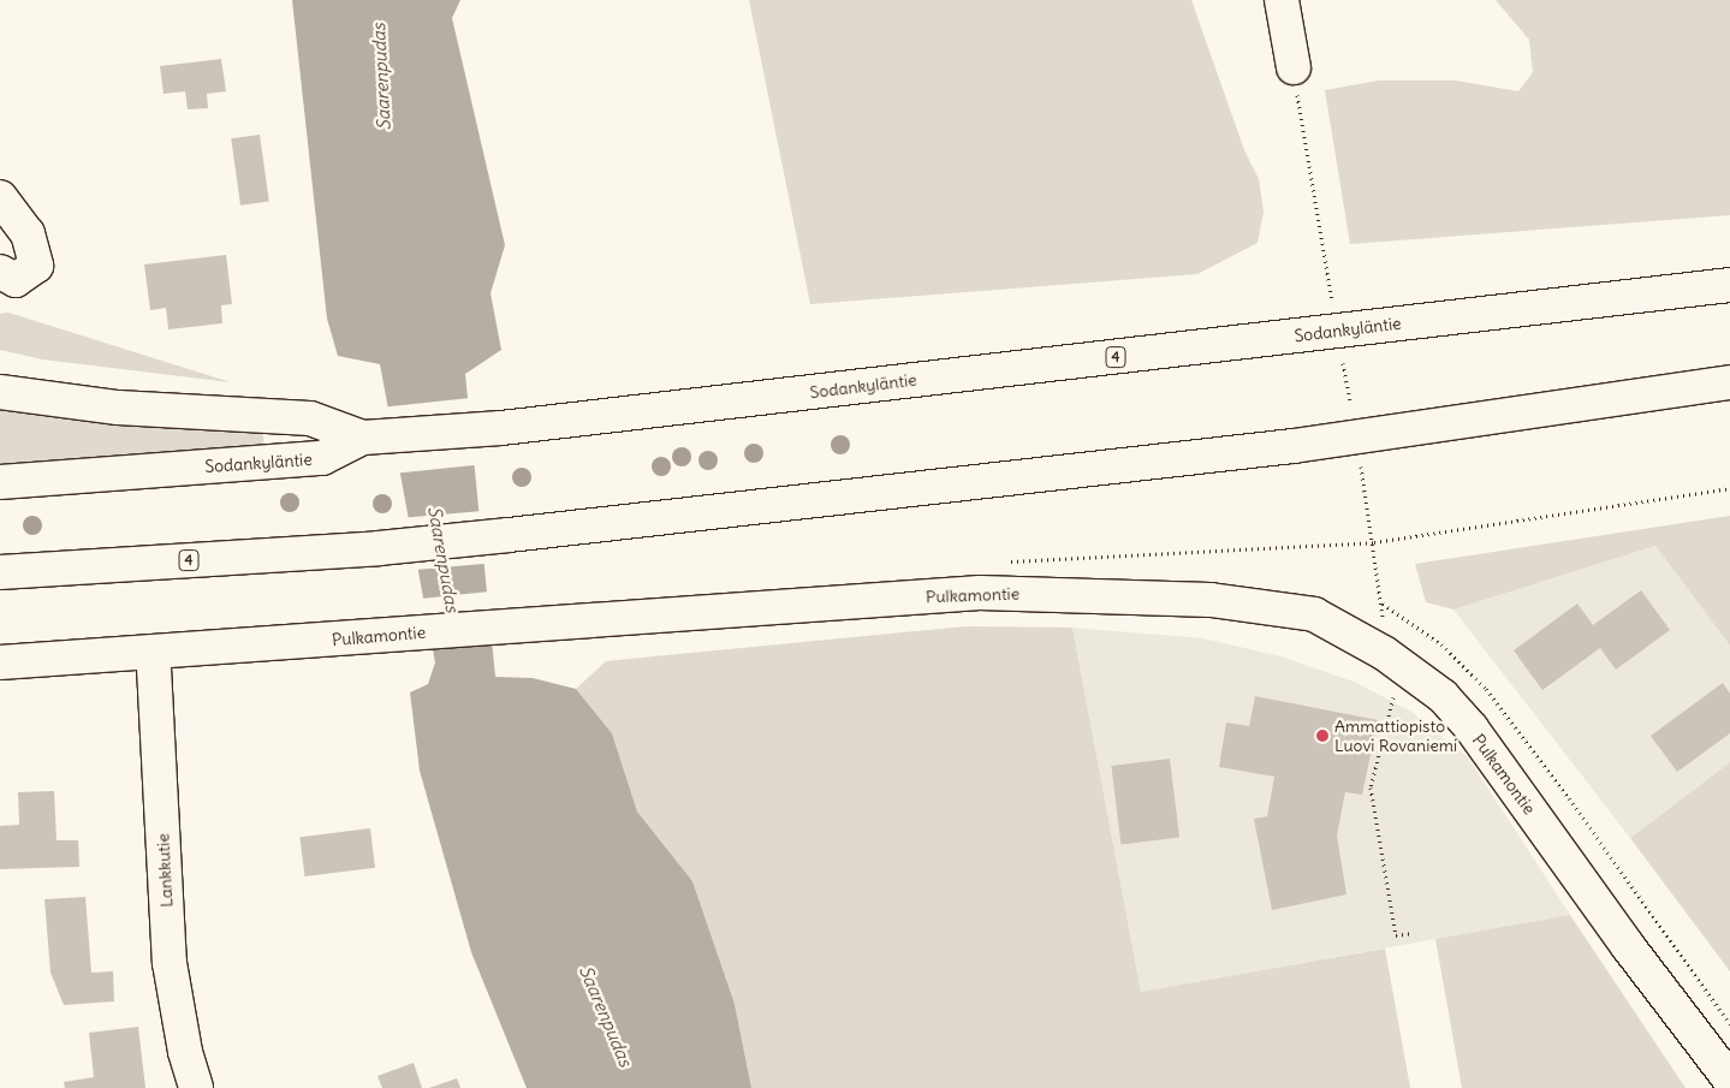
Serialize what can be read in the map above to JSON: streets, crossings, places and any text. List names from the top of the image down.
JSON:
{
  "streets": {
    "main road": [
      "Sodankyläntie",
      "4",
      "Pulkamontie",
      "Lankkutie"
    ]
  },
  "crossings": [
    ["Pulkamontie", "Lankkutie"]
  ],
  "water": ["Saarenpudas"],
  "places": ["Ammattiopisto Luovi Rovaniemi"]
}
